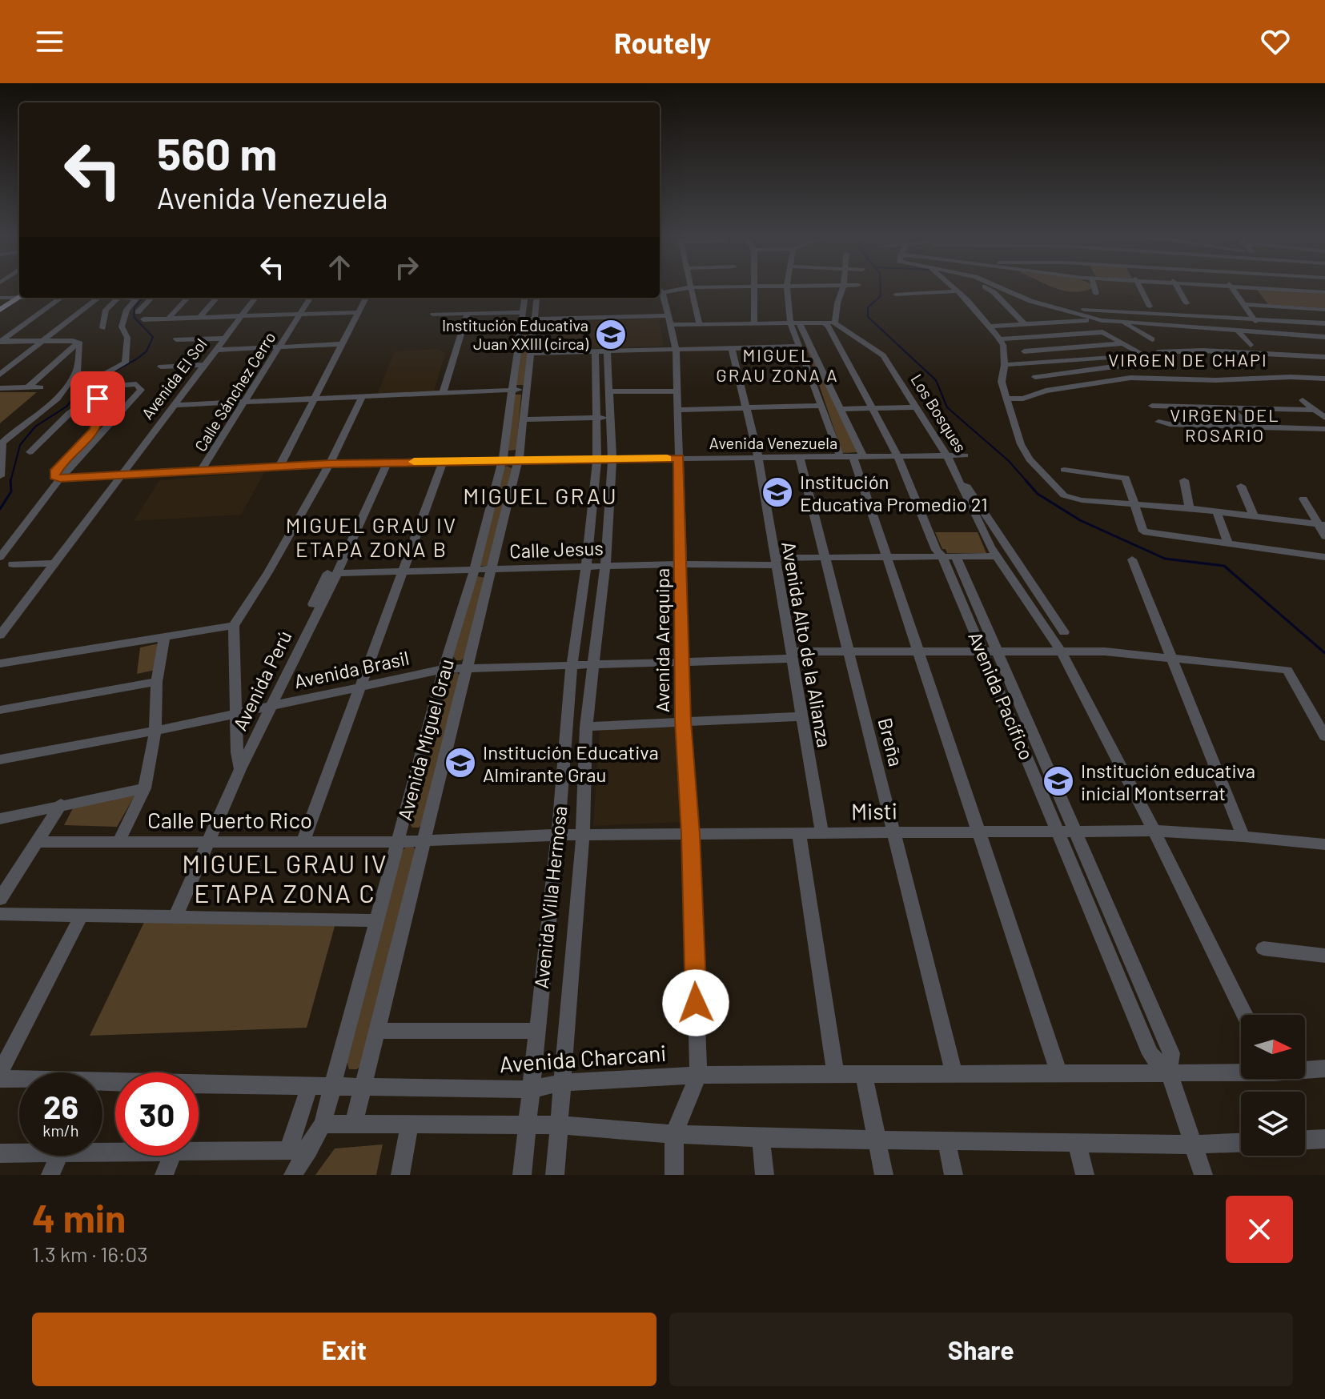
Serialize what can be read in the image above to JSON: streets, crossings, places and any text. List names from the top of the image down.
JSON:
{
  "streets": {
    "street": [
      "Avenida El Sol",
      "Calle Sánchez Cerro",
      "Los Bosques",
      "Avenida Venezuela",
      "Calle Jesus",
      "Avenida Arequipa",
      "Avenida Alto de la Alianza",
      "Avenida Brasil",
      "Avenida Perú",
      "Avenida Pacífico",
      "Avenida Miguel Grau",
      "Breña",
      "Misti",
      "Calle Puerto Rico",
      "Avenida Villa Hermosa",
      "Avenida Charcani"
    ]
  },
  "crossings": [
    ["Avenida El Sol", "Avenida Venezuela"],
    ["Calle Sánchez Cerro", "Avenida Venezuela"],
    ["Los Bosques", "Avenida Venezuela"],
    ["Avenida Venezuela", "Avenida Arequipa"],
    ["Avenida Venezuela", "Avenida Alto de la Alianza"],
    ["Avenida Venezuela", "Avenida Perú"],
    ["Avenida Venezuela", "Avenida Pacífico"],
    ["Avenida Venezuela", "Avenida Miguel Grau"],
    ["Avenida Venezuela", "Breña"],
    ["Avenida Venezuela", "Avenida Villa Hermosa"],
    ["Calle Jesus", "Avenida Arequipa"],
    ["Calle Jesus", "Avenida Alto de la Alianza"],
    ["Calle Jesus", "Avenida Perú"],
    ["Calle Jesus", "Avenida Pacífico"],
    ["Calle Jesus", "Avenida Miguel Grau"],
    ["Calle Jesus", "Breña"],
    ["Calle Jesus", "Avenida Villa Hermosa"],
    ["Avenida Arequipa", "Avenida Brasil"],
    ["Avenida Arequipa", "Misti"],
    ["Avenida Arequipa", "Avenida Charcani"],
    ["Avenida Alto de la Alianza", "Avenida Brasil"],
    ["Avenida Alto de la Alianza", "Misti"],
    ["Avenida Brasil", "Avenida Perú"],
    ["Avenida Brasil", "Avenida Pacífico"],
    ["Avenida Brasil", "Avenida Miguel Grau"],
    ["Avenida Brasil", "Breña"],
    ["Avenida Brasil", "Avenida Villa Hermosa"],
    ["Avenida Perú", "Calle Puerto Rico"],
    ["Avenida Pacífico", "Misti"],
    ["Avenida Pacífico", "Avenida Charcani"],
    ["Avenida Miguel Grau", "Misti"],
    ["Avenida Miguel Grau", "Calle Puerto Rico"],
    ["Avenida Miguel Grau", "Avenida Charcani"],
    ["Breña", "Misti"],
    ["Breña", "Avenida Charcani"],
    ["Misti", "Calle Puerto Rico"],
    ["Misti", "Avenida Villa Hermosa"],
    ["Avenida Villa Hermosa", "Avenida Charcani"]
  ],
  "districts": [
    "MIGUEL GRAU ZONA A",
    "VIRGEN DE CHAPI",
    "VIRGEN DEL ROSARIO",
    "MIGUEL GRAU",
    "MIGUEL GRAU IV ETAPA ZONA B",
    "MIGUEL GRAU IV ETAPA ZONA C"
  ],
  "places": {
    "school or university": [
      "Institución Educativa Juan XXIII (circa)",
      "Institución Educativa Promedio 21",
      "Institución Educativa Almirante Grau",
      "Institución educativa inicial Montserrat"
    ]
  },
  "north": "right",
  "page": {
    "header": "Routely",
    "turn": ["560 m", "Avenida Venezuela"],
    "speed": "26 km/h",
    "limit": "30",
    "heading": ["4 min", "1.3 km · 16:03"],
    "buttons": ["Exit", "Share"]
  }
}
